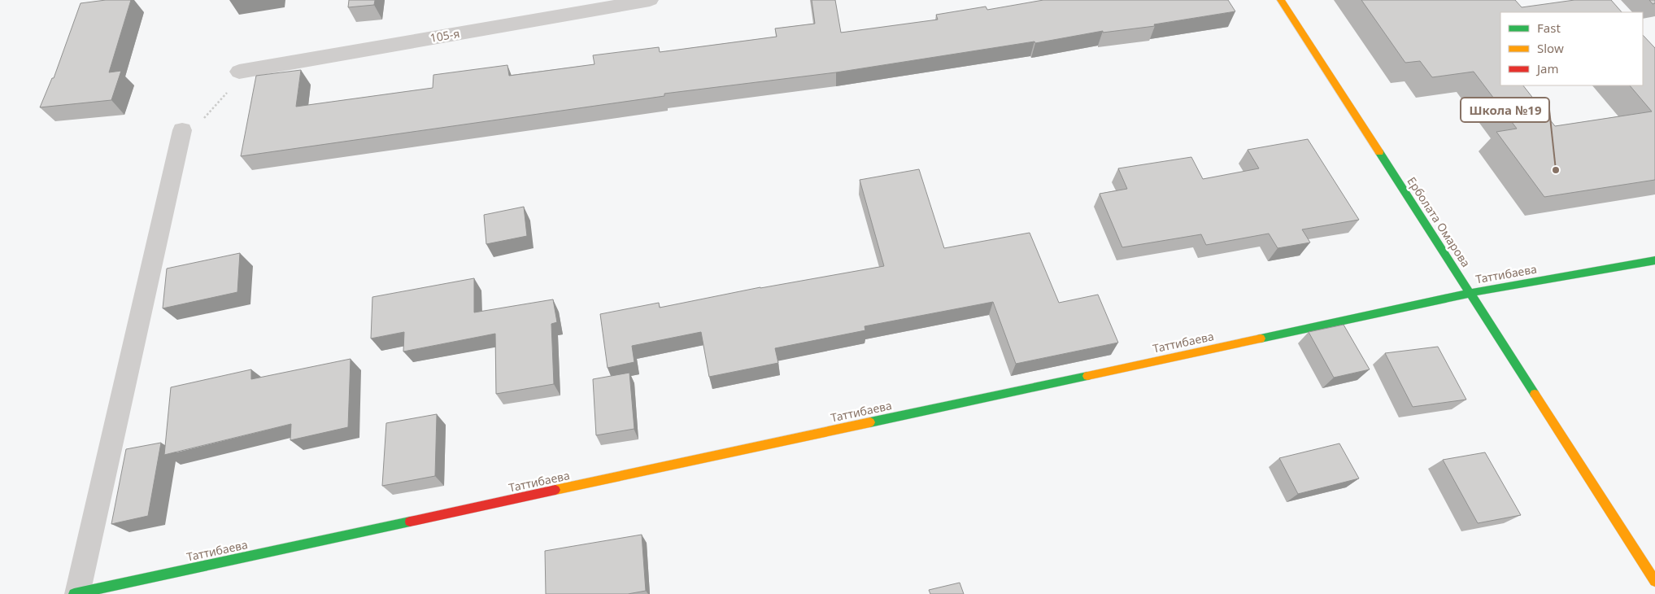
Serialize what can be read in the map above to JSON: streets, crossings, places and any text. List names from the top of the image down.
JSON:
{
  "streets": {
    "street": ["105-я", "Ерболата Омарова", "Таттибаева"]
  },
  "crossings": [
    ["Ерболата Омарова", "Таттибаева"]
  ],
  "places": ["Школа №19"],
  "legend": ["Fast", "Slow", "Jam"]
}
